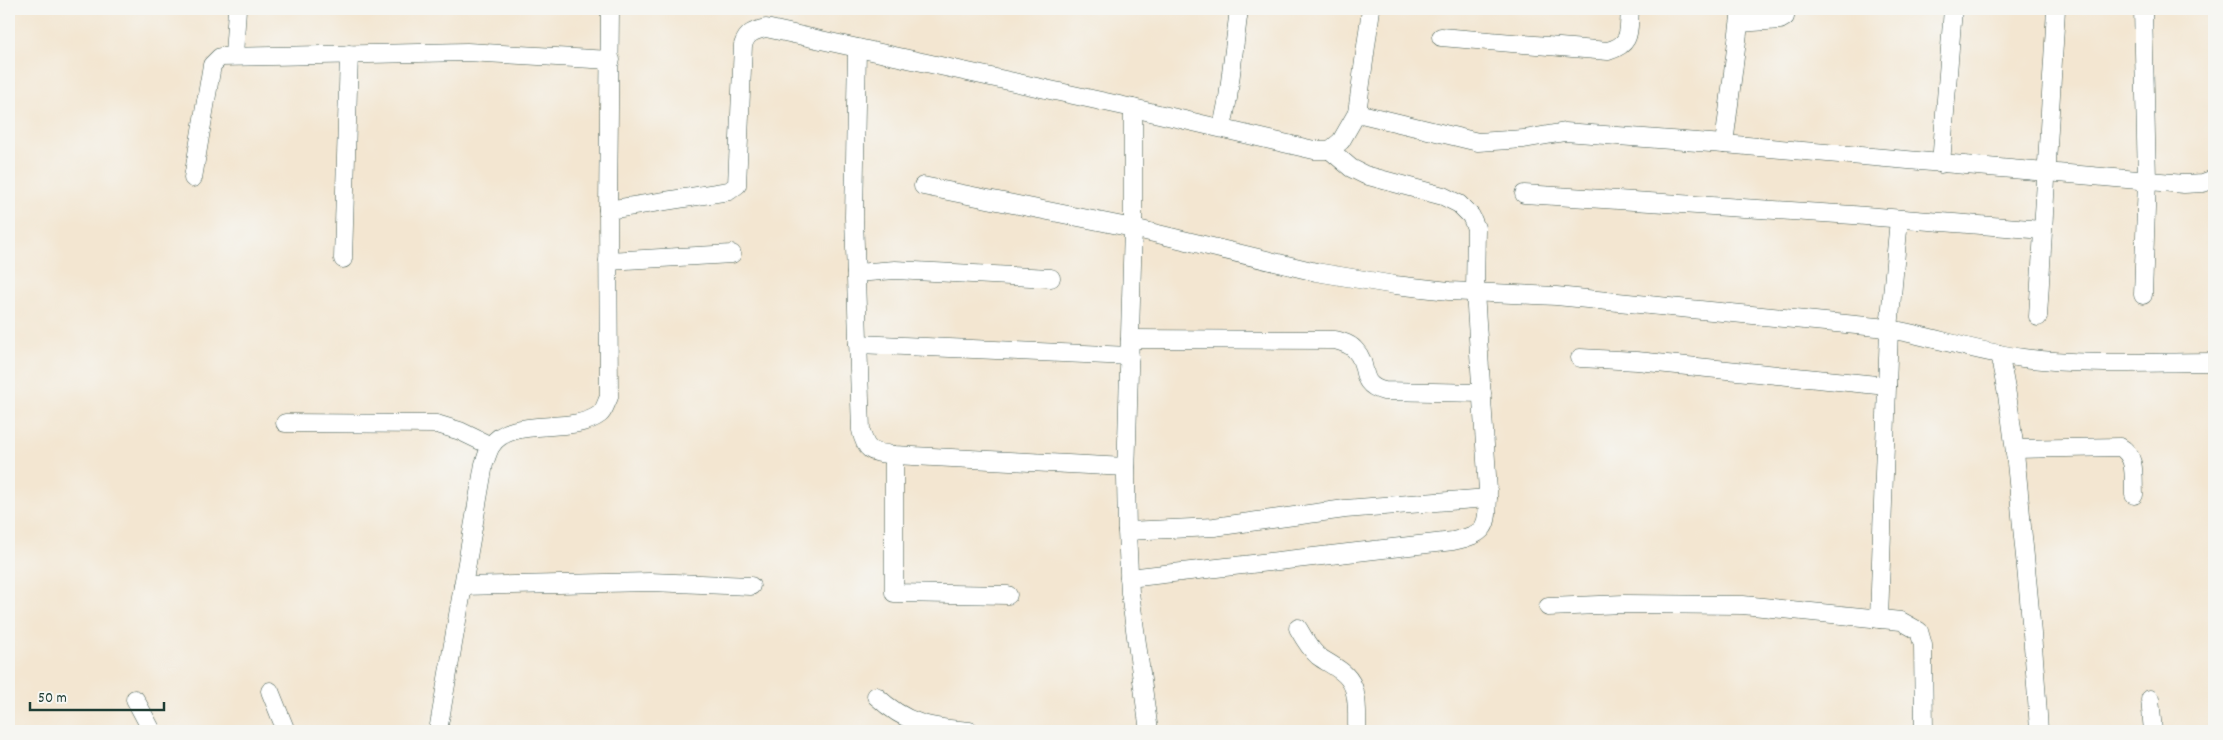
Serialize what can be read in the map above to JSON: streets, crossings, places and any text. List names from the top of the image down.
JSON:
{
  "scale_bar": "50 m"
}
